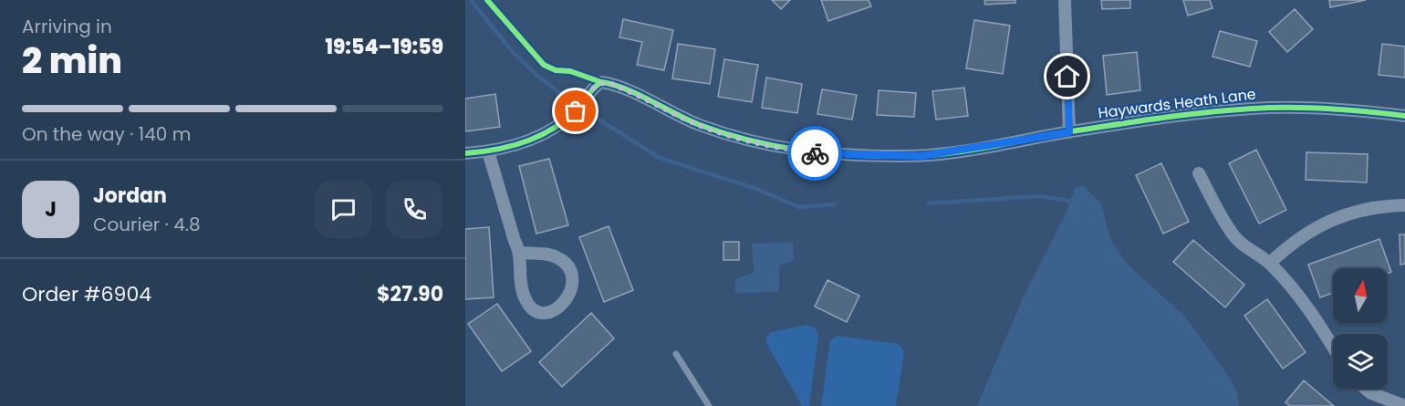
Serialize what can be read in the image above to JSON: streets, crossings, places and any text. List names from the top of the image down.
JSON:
{
  "streets": {
    "street": ["Haywards Heath Lane"]
  },
  "north": "top",
  "page": {
    "heading": ["2 min", "Arriving in", "19:54–19:59"],
    "panel": [
      "Jordan",
      "Courier · 4.8",
      "Order #6904",
      "$27.90"
    ],
    "bar": "On the way · 140 m",
    "round": "J"
  }
}
